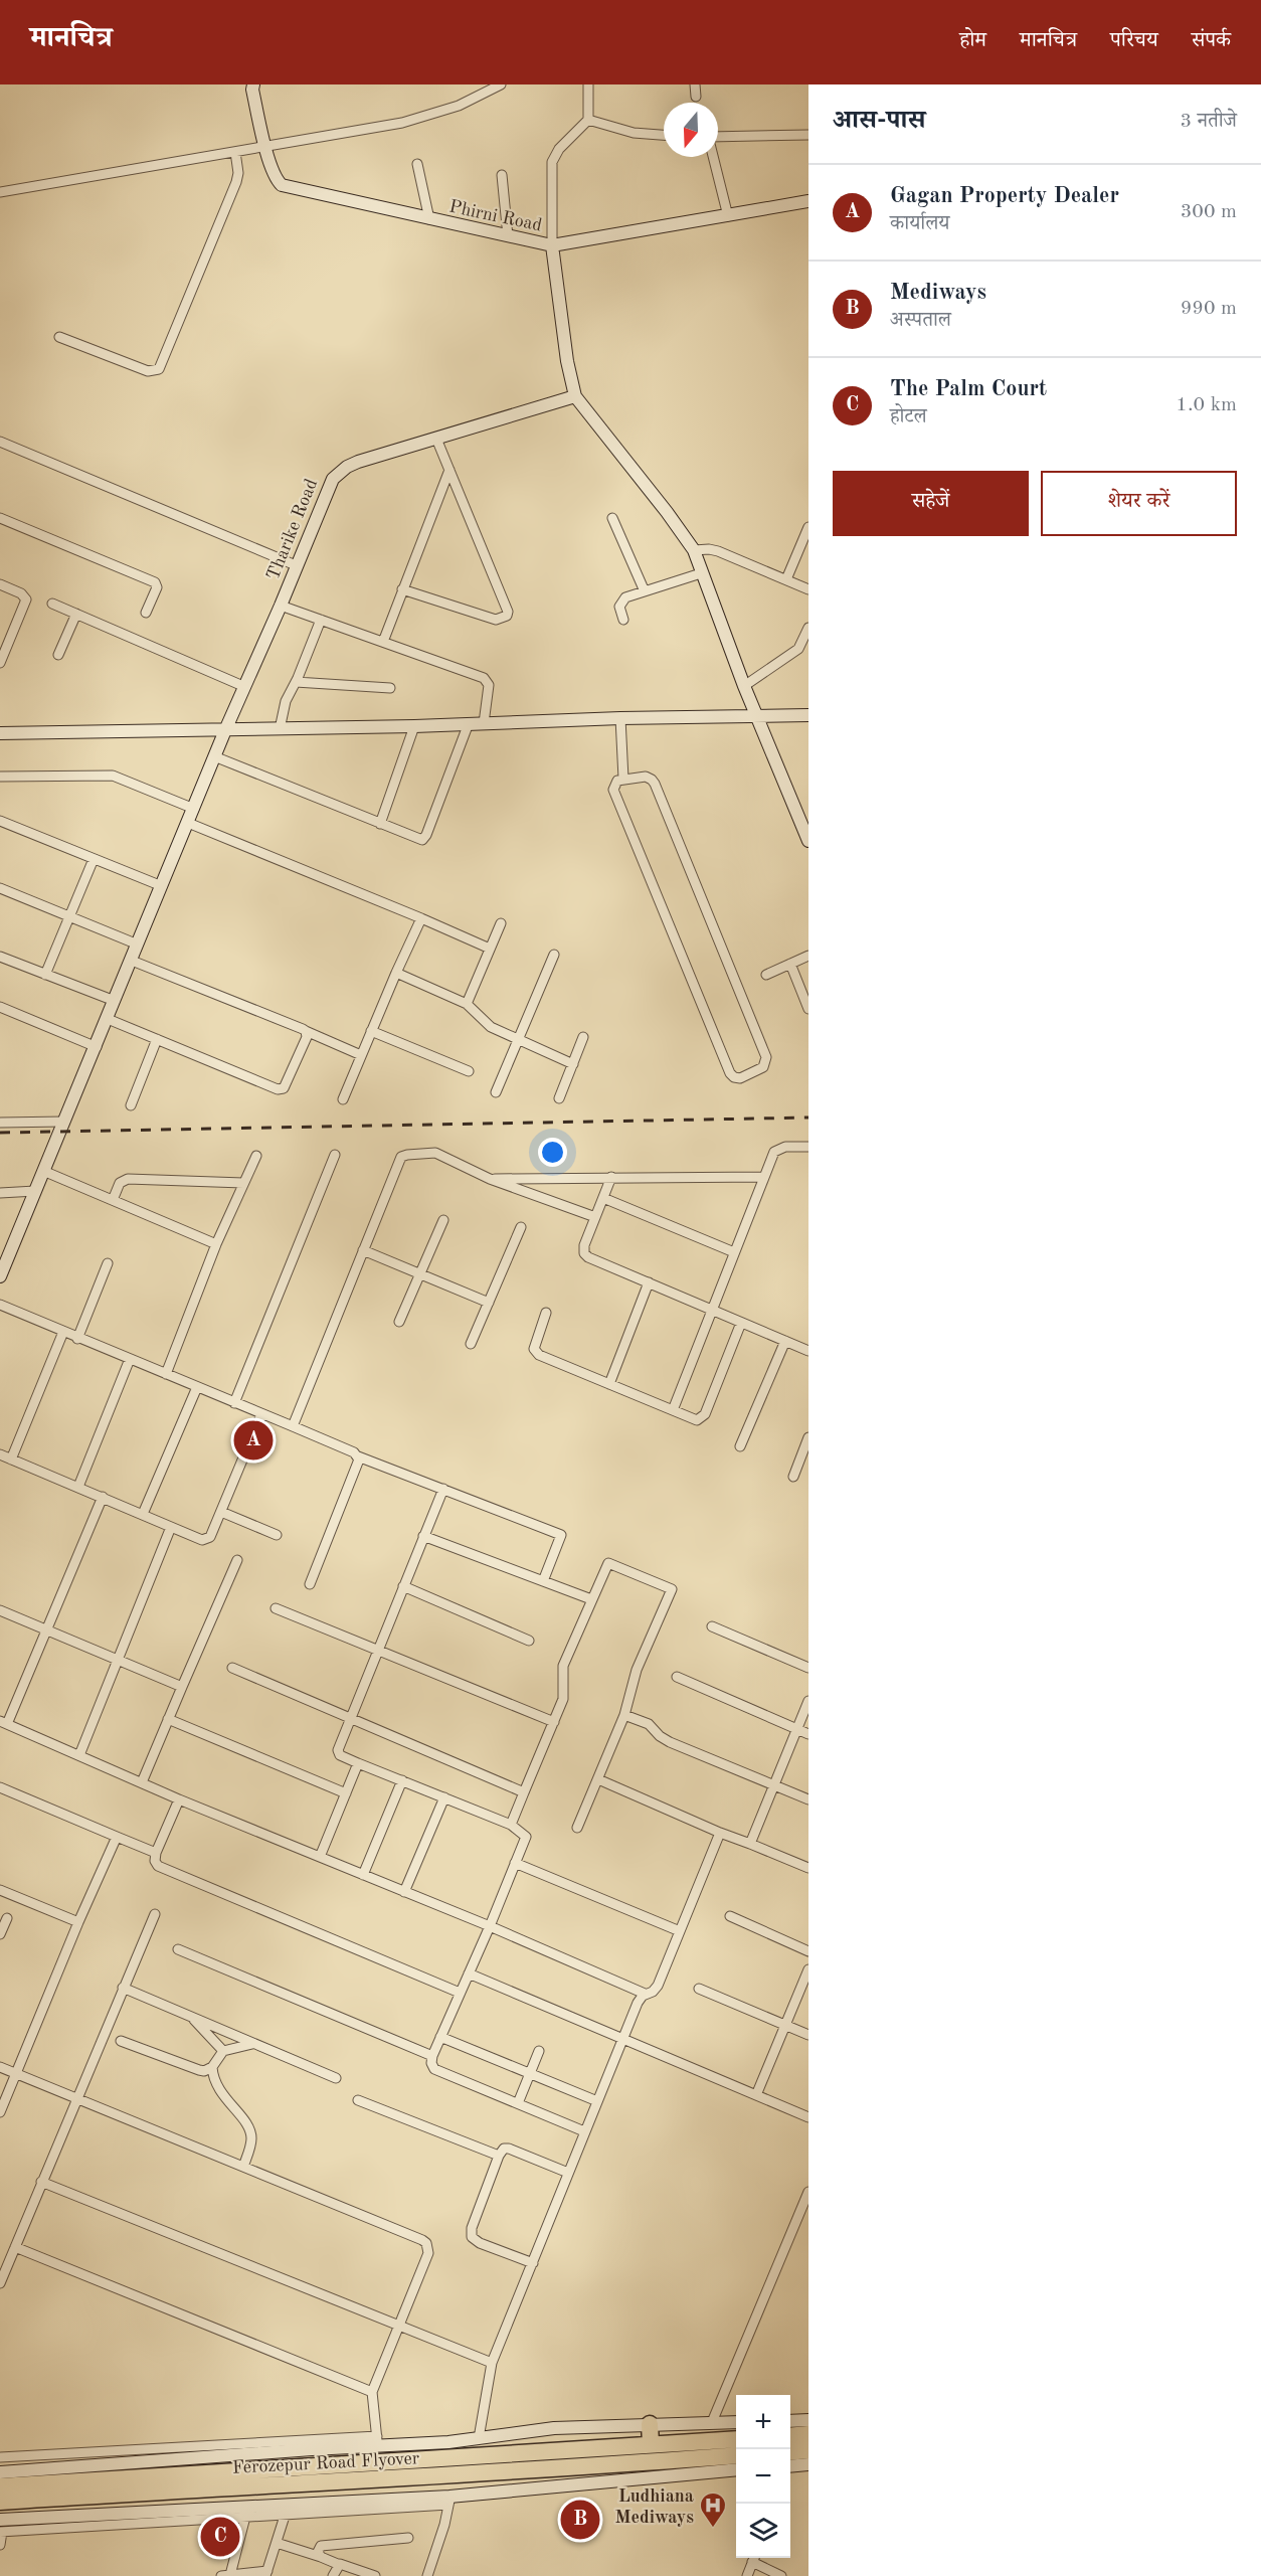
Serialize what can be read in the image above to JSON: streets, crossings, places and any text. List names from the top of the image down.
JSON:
{
  "streets": {
    "highway": ["Ferozepur Road Flyover"],
    "street": ["Phirni Road", "Tharike Road"]
  },
  "places": {
    "hospital": ["Ludhiana Mediways"]
  },
  "north": "bottom",
  "page": {
    "header": "मानचित्र",
    "nav": [
      "होम",
      "मानचित्र",
      "परिचय",
      "संपर्क"
    ],
    "heading": ["आस-पास", "3 नतीजे"],
    "list": [
      {
        "mark": "A",
        "name": "Gagan Property Dealer",
        "note": "कार्यालय",
        "value": "300 m"
      },
      {
        "mark": "B",
        "name": "Mediways",
        "note": "अस्पताल",
        "value": "990 m"
      },
      {
        "mark": "C",
        "name": "The Palm Court",
        "note": "होटल",
        "value": "1.0 km"
      }
    ],
    "buttons": ["सहेजें", "शेयर करें"],
    "pins": ["A", "B", "C"],
    "map_buttons": ["+", "−"]
  }
}
